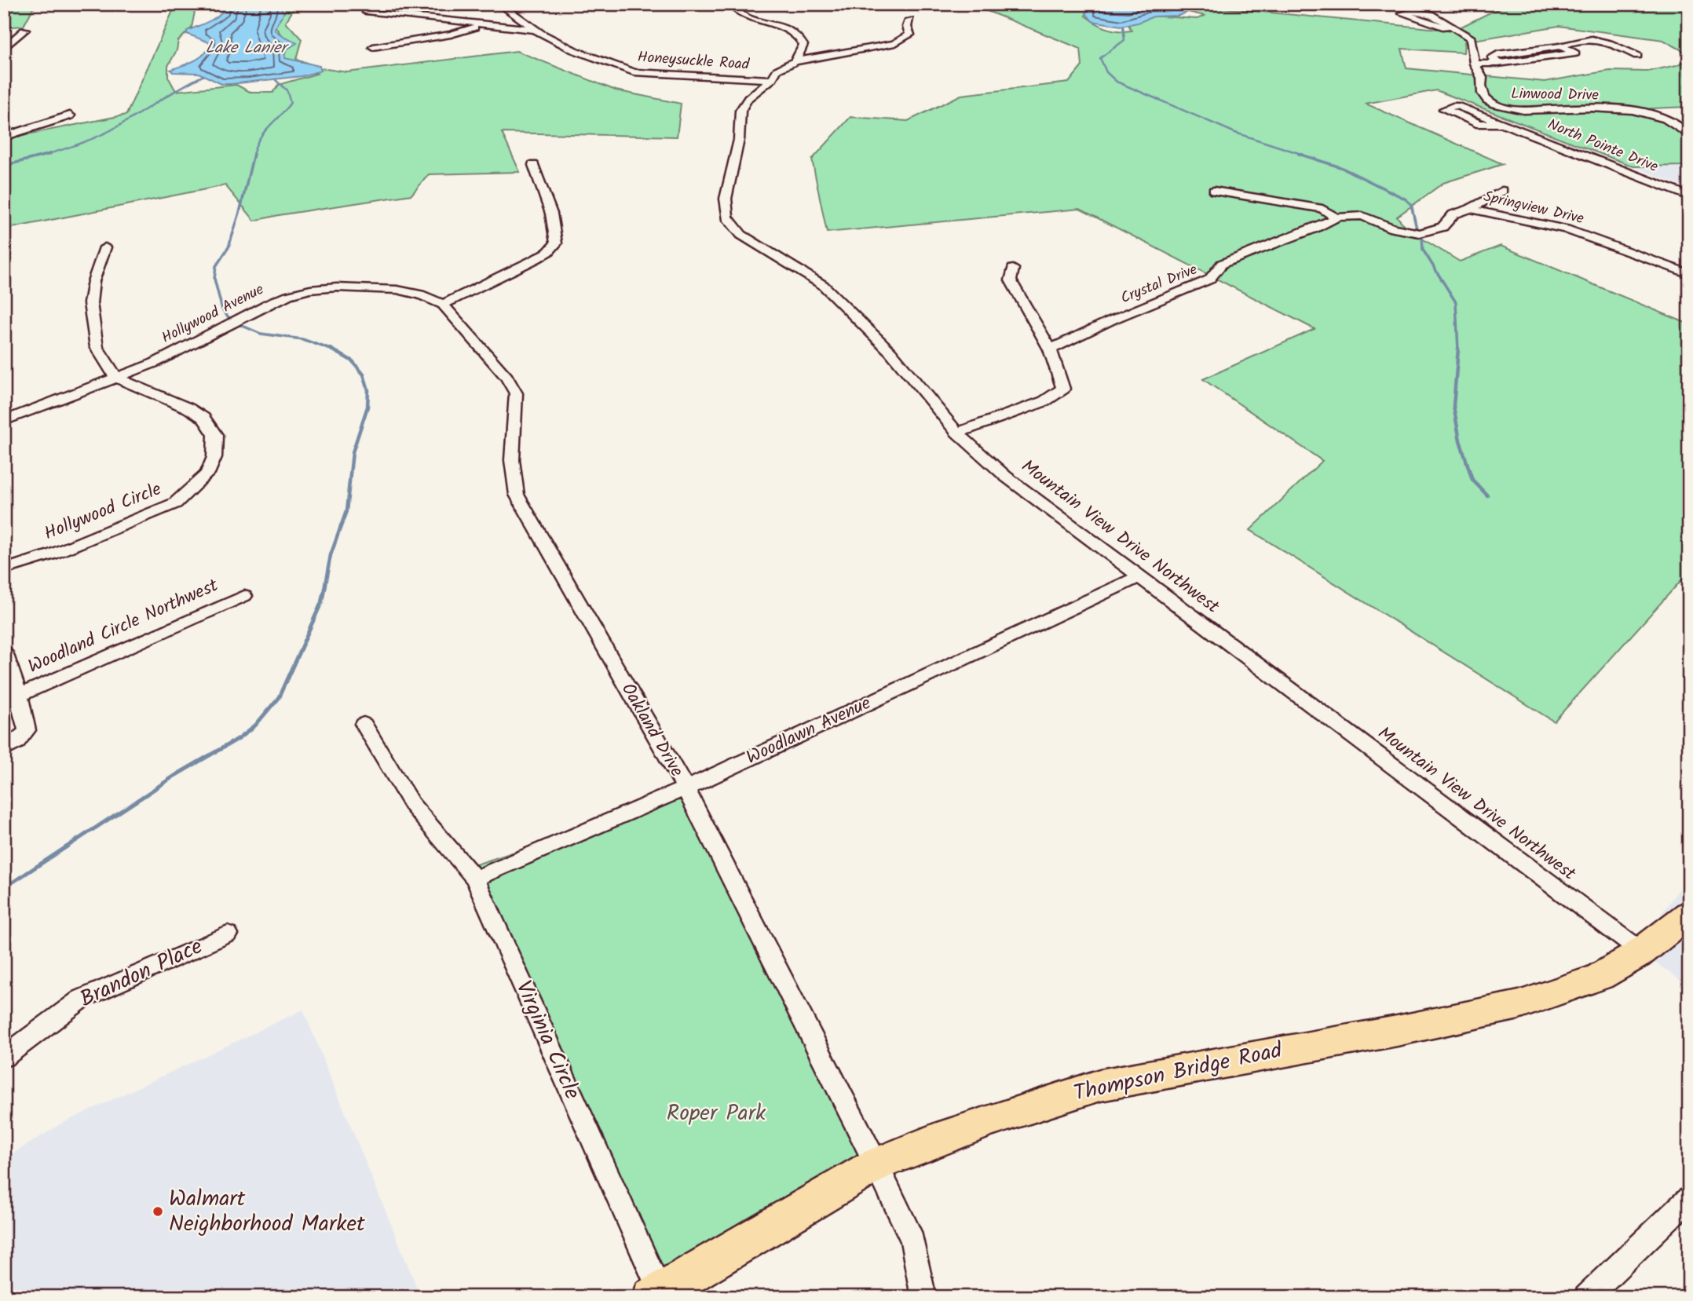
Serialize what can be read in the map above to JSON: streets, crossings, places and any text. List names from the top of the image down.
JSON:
{
  "streets": {
    "highway": ["Thompson Bridge Road"],
    "street": [
      "Honeysuckle Road",
      "Linwood Drive",
      "North Pointe Drive",
      "Springview Drive",
      "Crystal Drive",
      "Hollywood Avenue",
      "Hollywood Circle",
      "Mountain View Drive Northwest",
      "Woodland Circle Northwest",
      "Oakland Drive",
      "Woodlawn Avenue",
      "Brandon Place",
      "Virginia Circle"
    ]
  },
  "crossings": [
    ["Honeysuckle Road", "Mountain View Drive Northwest"],
    ["Springview Drive", "Crystal Drive"],
    ["Hollywood Avenue", "Hollywood Circle"],
    ["Hollywood Avenue", "Oakland Drive"],
    ["Mountain View Drive Northwest", "Woodlawn Avenue"],
    ["Mountain View Drive Northwest", "Thompson Bridge Road"],
    ["Oakland Drive", "Woodlawn Avenue"],
    ["Oakland Drive", "Thompson Bridge Road"],
    ["Woodlawn Avenue", "Virginia Circle"],
    ["Virginia Circle", "Thompson Bridge Road"]
  ],
  "water": ["Lake Lanier"],
  "parks": ["Roper Park"],
  "places": ["Walmart Neighborhood Market"]
}
